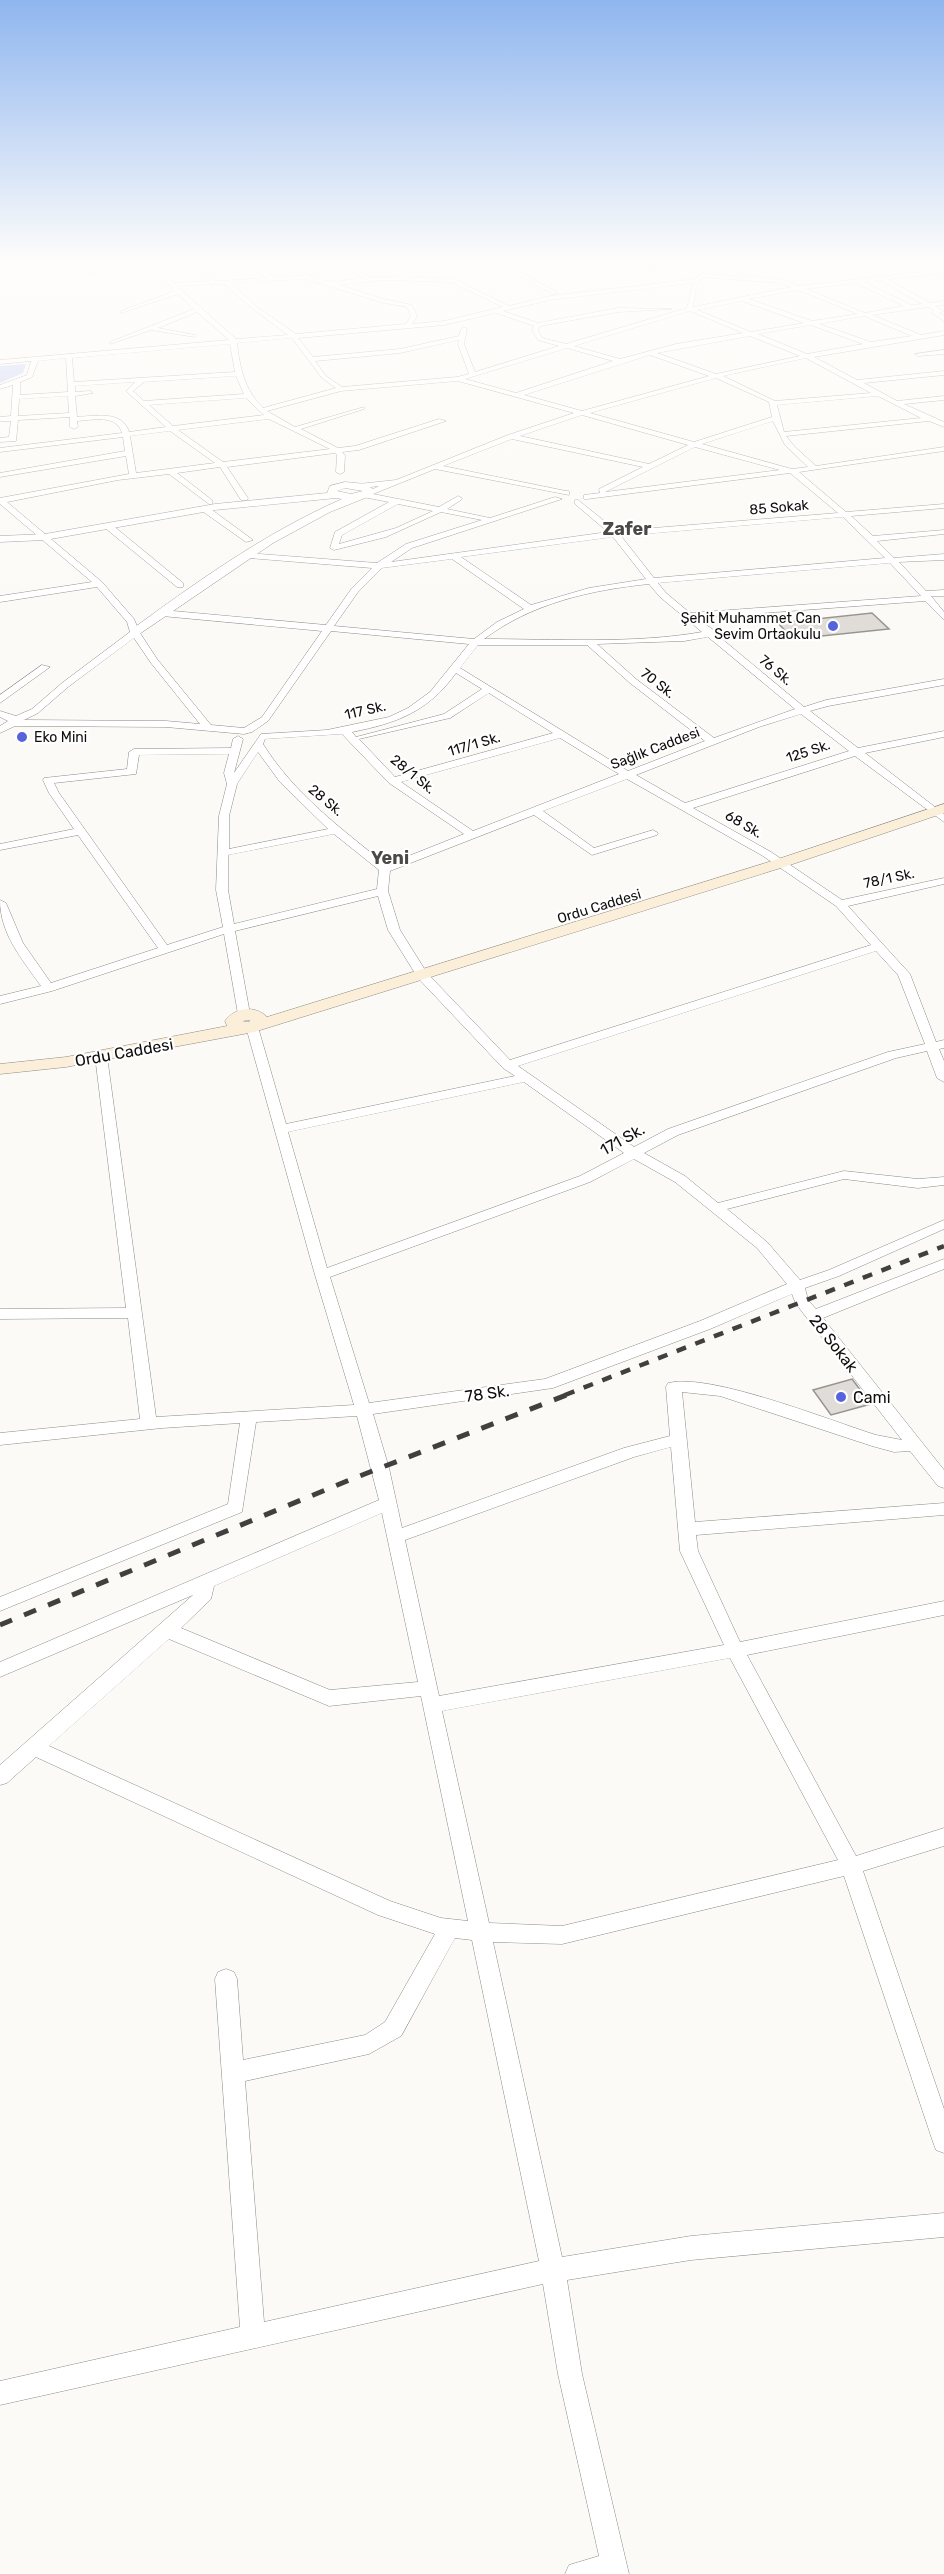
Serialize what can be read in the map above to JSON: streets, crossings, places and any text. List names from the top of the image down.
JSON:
{
  "streets": {
    "main road": ["Ordu Caddesi"],
    "street": [
      "85 Sokak",
      "76 Sk.",
      "70 Sk.",
      "117 Sk.",
      "117/1 Sk.",
      "Sağlık Caddesi",
      "125 Sk.",
      "28/1 Sk.",
      "28 Sk.",
      "68 Sk.",
      "78/1 Sk.",
      "171 Sk.",
      "28 Sokak",
      "78 Sk."
    ]
  },
  "crossings": [
    ["85 Sokak", "76 Sk."],
    ["76 Sk.", "Sağlık Caddesi"],
    ["76 Sk.", "125 Sk."],
    ["76 Sk.", "Ordu Caddesi"],
    ["70 Sk.", "Sağlık Caddesi"],
    ["117 Sk.", "28/1 Sk."],
    ["117 Sk.", "28 Sk."],
    ["117 Sk.", "68 Sk."],
    ["117/1 Sk.", "28/1 Sk."],
    ["117/1 Sk.", "68 Sk."],
    ["Sağlık Caddesi", "28/1 Sk."],
    ["Sağlık Caddesi", "28 Sk."],
    ["Sağlık Caddesi", "68 Sk."],
    ["125 Sk.", "68 Sk."],
    ["68 Sk.", "78/1 Sk."],
    ["68 Sk.", "Ordu Caddesi"],
    ["68 Sk.", "171 Sk."],
    ["Ordu Caddesi", "28 Sokak"],
    ["171 Sk.", "28 Sokak"],
    ["28 Sokak", "78 Sk."]
  ],
  "districts": ["Zafer", "Yeni"],
  "places": ["Şehit Muhammet Can Sevim Ortaokulu", "Eko Mini", "Cami"]
}
